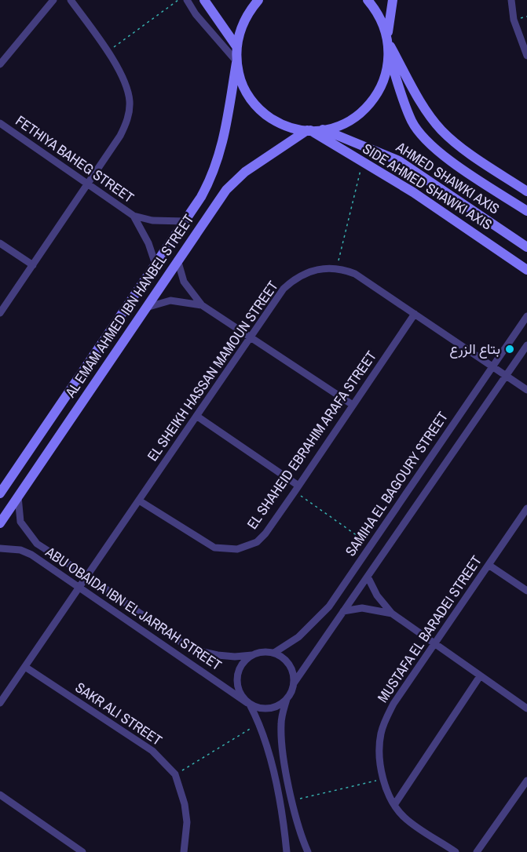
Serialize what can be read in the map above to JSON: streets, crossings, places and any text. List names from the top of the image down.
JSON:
{
  "streets": {
    "street": [
      "FETHIYA BAHEG STREET",
      "AHMED SHAWKI AXIS",
      "SIDE AHMED SHAWKI AXIS",
      "AL EMAM AHMED IBN HANBEL STREET",
      "EL SHEIKH HASSAN MAMOUN STREET",
      "EL SHAHEID EBRAHIM ARAFA STREET",
      "SAMIHA EL BAGOURY STREET",
      "ABU OBAIDA IBN EL JARRAH STREET",
      "MUSTAFA EL BARADEI STREET",
      "SAKR ALI STREET"
    ]
  },
  "crossings": [
    ["FETHIYA BAHEG STREET", "AL EMAM AHMED IBN HANBEL STREET"],
    ["SIDE AHMED SHAWKI AXIS", "AL EMAM AHMED IBN HANBEL STREET"],
    ["AL EMAM AHMED IBN HANBEL STREET", "ABU OBAIDA IBN EL JARRAH STREET"],
    ["EL SHEIKH HASSAN MAMOUN STREET", "EL SHAHEID EBRAHIM ARAFA STREET"],
    ["EL SHEIKH HASSAN MAMOUN STREET", "SAMIHA EL BAGOURY STREET"],
    ["EL SHEIKH HASSAN MAMOUN STREET", "ABU OBAIDA IBN EL JARRAH STREET"],
    ["EL SHEIKH HASSAN MAMOUN STREET", "SAKR ALI STREET"],
    ["SAMIHA EL BAGOURY STREET", "ABU OBAIDA IBN EL JARRAH STREET"]
  ],
  "places": ["بتاع الزرع"]
}
